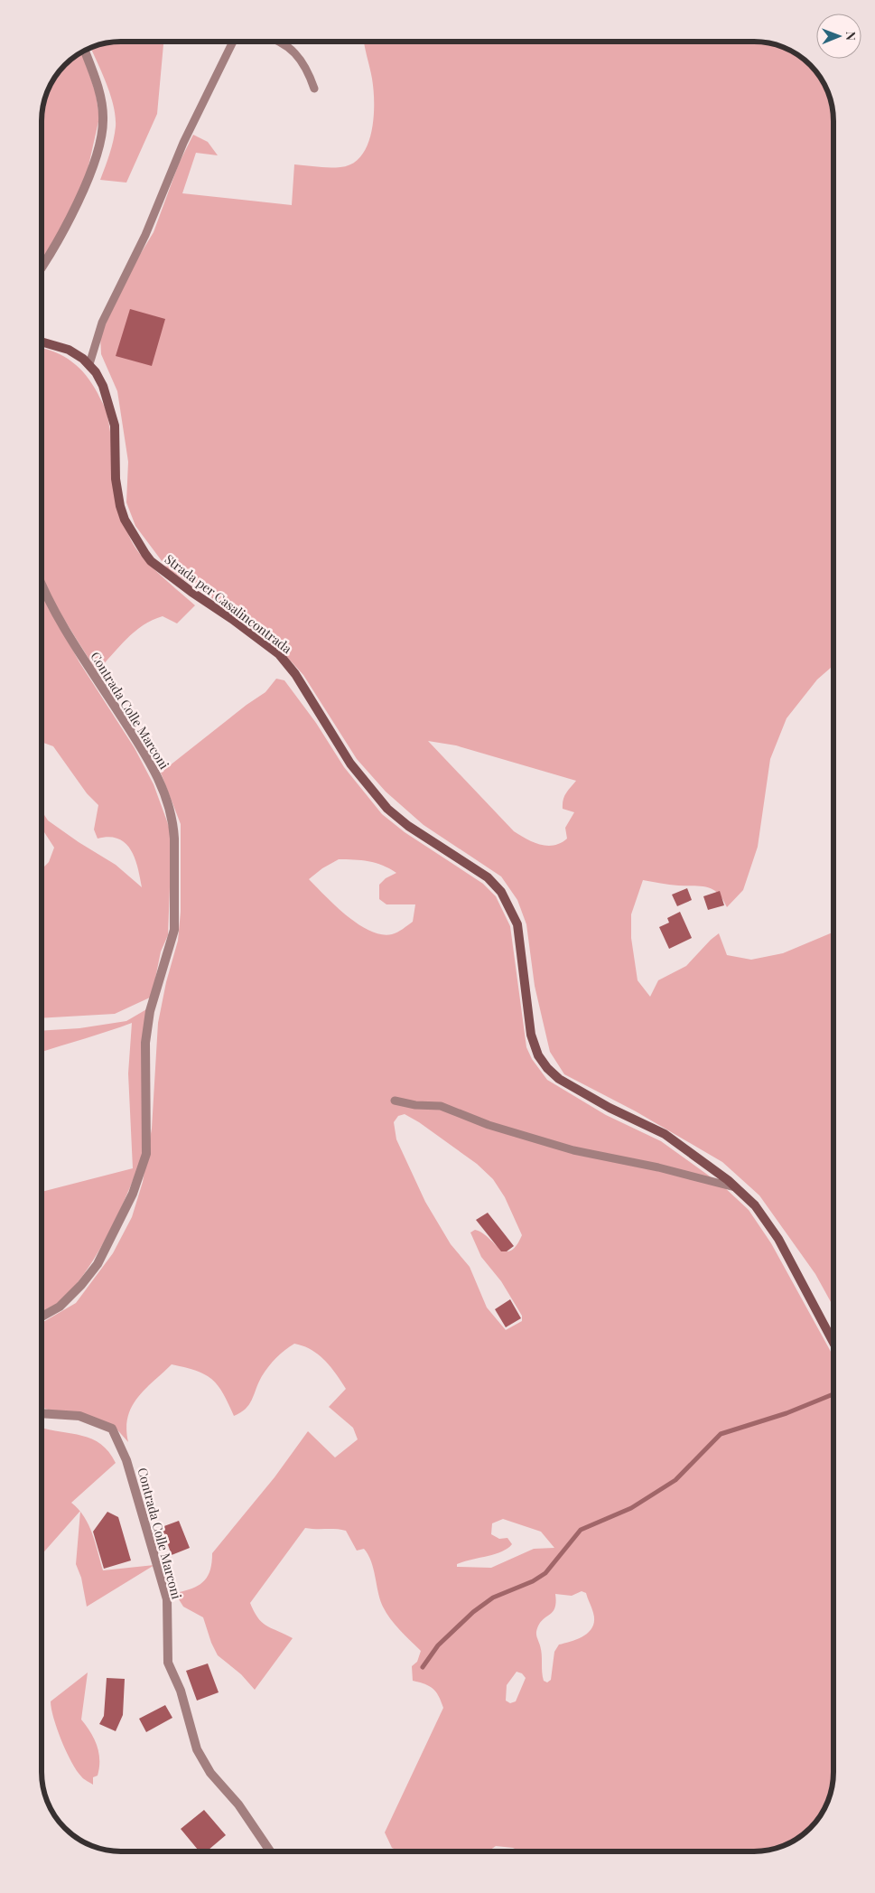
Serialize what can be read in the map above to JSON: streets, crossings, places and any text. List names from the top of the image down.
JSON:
{
  "streets": {
    "main road": ["Strada per Casalincontrada"],
    "street": ["Contrada Colle Marconi"]
  },
  "north": "right"
}
